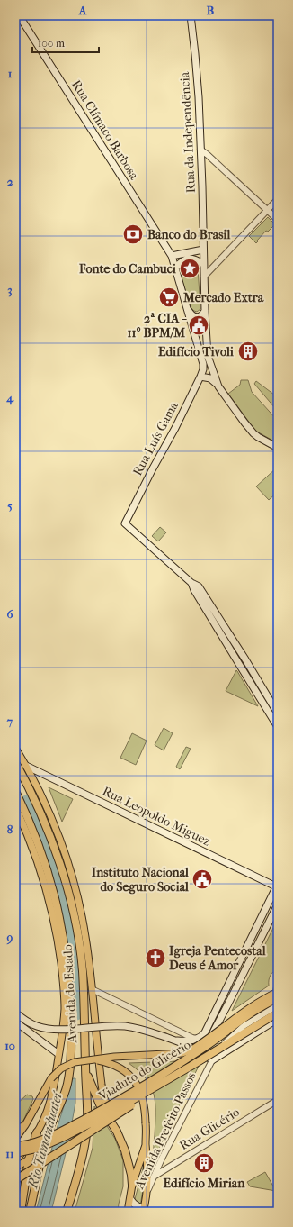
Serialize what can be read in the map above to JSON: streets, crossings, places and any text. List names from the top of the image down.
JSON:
{
  "streets": {
    "highway": ["Avenida do Estado", "Viaduto do Glicério"],
    "main road": [
      "Rua Clímaco Barbosa",
      "Rua da Independência",
      "Rua Luís Gama",
      "Rua Leopoldo Miguez",
      "Avenida Prefeito Passos"
    ],
    "street": ["Rua Glicério"]
  },
  "crossings": [
    ["Rua Clímaco Barbosa", "Rua da Independência"],
    ["Rua Clímaco Barbosa", "Rua Luís Gama"],
    ["Rua da Independência", "Rua Luís Gama"],
    ["Rua Leopoldo Miguez", "Avenida do Estado"],
    ["Rua Glicério", "Avenida Prefeito Passos"]
  ],
  "water": ["Rio Tamanduateí"],
  "places": {
    "bank": ["Banco do Brasil"],
    "place": ["Fonte do Cambuci"],
    "supermarket": ["Mercado Extra"],
    "public building": ["2ª CIA - 11º BPM/M", "Instituto Nacional do Seguro Social"],
    "building": ["Edifício Tivoli", "Edifício Mirian"],
    "church": ["Igreja Pentecostal Deus é Amor"]
  },
  "scale_bar": "100 m",
  "grid": {
    "columns": ["A", "B"],
    "rows": [
      "1",
      "2",
      "3",
      "4",
      "5",
      "6",
      "7",
      "8",
      "9",
      "10",
      "11"
    ]
  }
}
